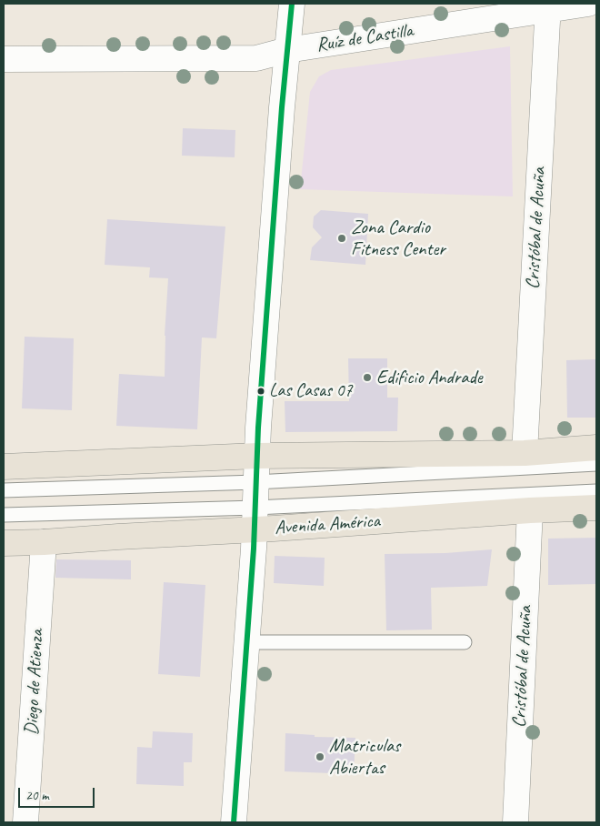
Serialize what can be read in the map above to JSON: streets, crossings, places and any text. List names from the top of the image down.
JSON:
{
  "streets": {
    "main road": ["Avenida América"],
    "street": ["Ruíz de Castilla", "Cristóbal de Acuña", "Diego de Atienza"]
  },
  "crossings": [
    ["Ruíz de Castilla", "Cristóbal de Acuña"],
    ["Cristóbal de Acuña", "Avenida América"],
    ["Avenida América", "Diego de Atienza"]
  ],
  "places": [
    "Zona Cardio Fitness Center",
    "Edificio Andrade",
    "Las Casas 07",
    "Matriculas Abiertas"
  ],
  "scale_bar": "20 m"
}
